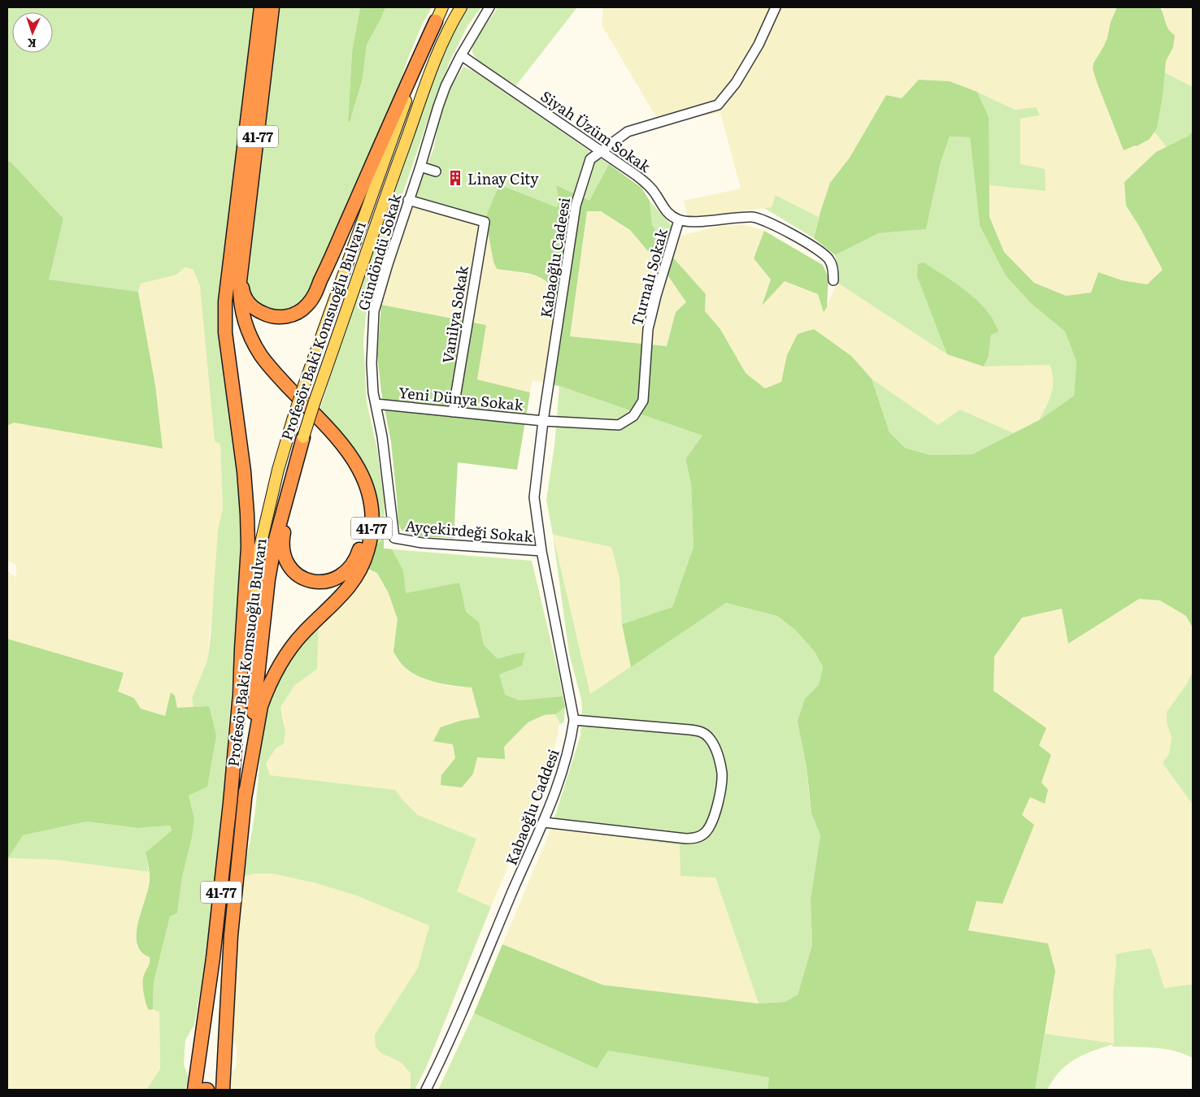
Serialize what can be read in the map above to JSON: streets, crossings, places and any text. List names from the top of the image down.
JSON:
{
  "streets": {
    "highway": ["41-77", "Profesör Baki Komsuoğlu Bulvarı"],
    "street": [
      "Siyah Üzüm Sokak",
      "Gündöndü Sokak",
      "Kabaoğlu Cadeesi",
      "Turnalı Sokak",
      "Vanilya Sokak",
      "Yeni Dünya Sokak",
      "Ayçekirdeği Sokak",
      "Kabaoğlu Caddesi"
    ]
  },
  "crossings": [
    ["Siyah Üzüm Sokak", "Gündöndü Sokak"],
    ["Siyah Üzüm Sokak", "Kabaoğlu Cadeesi"],
    ["Siyah Üzüm Sokak", "Turnalı Sokak"],
    ["41-77", "Profesör Baki Komsuoğlu Bulvarı"],
    ["Gündöndü Sokak", "Vanilya Sokak"],
    ["Gündöndü Sokak", "Yeni Dünya Sokak"],
    ["Gündöndü Sokak", "Ayçekirdeği Sokak"],
    ["Kabaoğlu Cadeesi", "Turnalı Sokak"],
    ["Kabaoğlu Cadeesi", "Yeni Dünya Sokak"],
    ["Kabaoğlu Cadeesi", "Kabaoğlu Caddesi"],
    ["Turnalı Sokak", "Yeni Dünya Sokak"],
    ["Turnalı Sokak", "Kabaoğlu Caddesi"],
    ["Vanilya Sokak", "Yeni Dünya Sokak"],
    ["Yeni Dünya Sokak", "Kabaoğlu Caddesi"],
    ["Ayçekirdeği Sokak", "Kabaoğlu Caddesi"]
  ],
  "places": {
    "building": ["Linay City"]
  },
  "north": "bottom"
}
